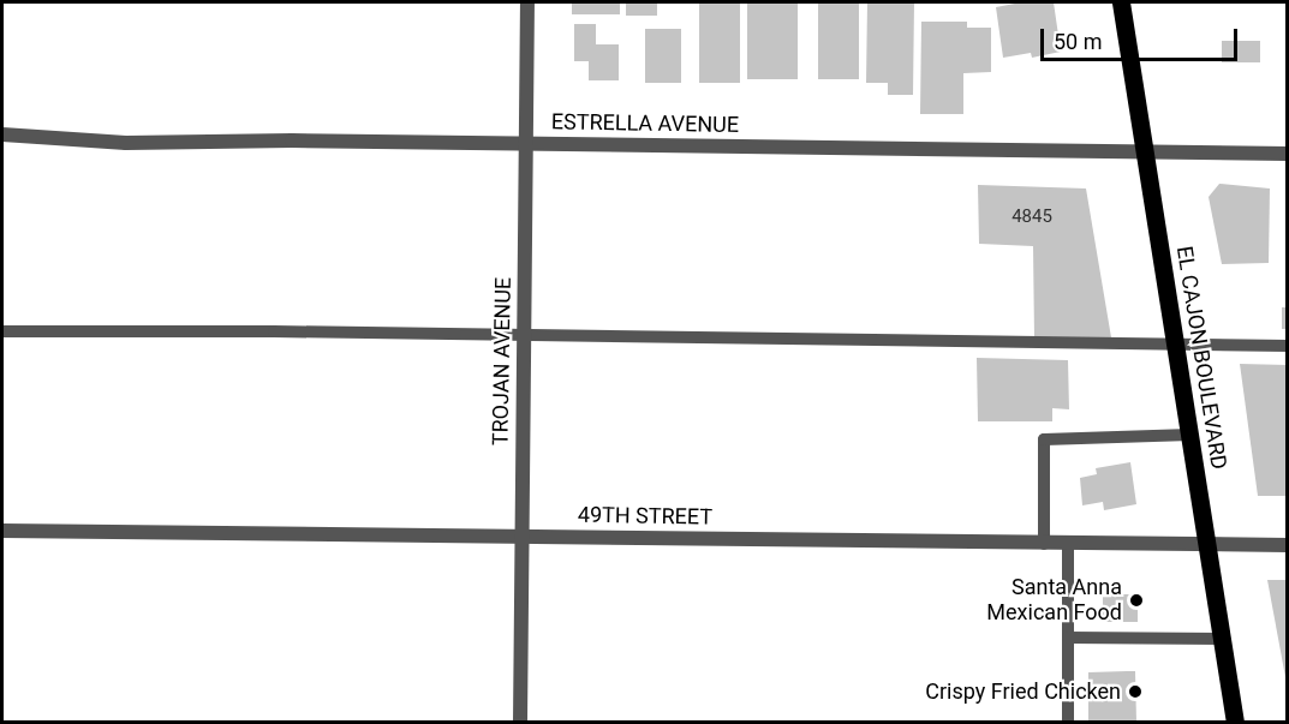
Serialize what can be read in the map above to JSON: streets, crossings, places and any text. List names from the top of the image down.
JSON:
{
  "streets": {
    "main road": ["EL CAJON BOULEVARD"],
    "street": ["ESTRELLA AVENUE", "TROJAN AVENUE", "49TH STREET"]
  },
  "crossings": [
    ["ESTRELLA AVENUE", "EL CAJON BOULEVARD"],
    ["ESTRELLA AVENUE", "TROJAN AVENUE"],
    ["EL CAJON BOULEVARD", "49TH STREET"],
    ["TROJAN AVENUE", "49TH STREET"]
  ],
  "places": ["Santa Anna Mexican Food", "Crispy Fried Chicken"],
  "house_numbers": ["4845"],
  "scale_bar": "50 m"
}
